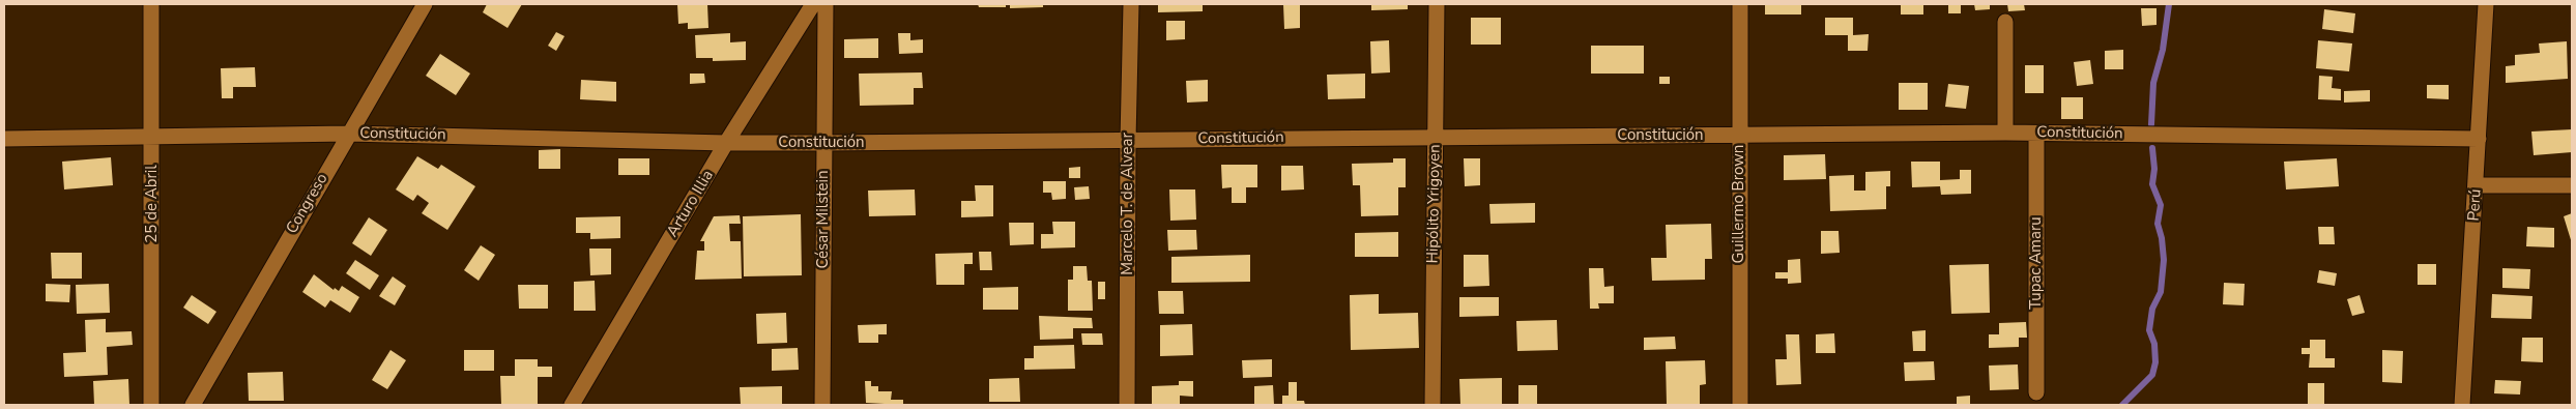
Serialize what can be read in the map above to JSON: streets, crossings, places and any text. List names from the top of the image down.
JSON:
{
  "streets": {
    "street": [
      "Constitución",
      "25 de Abril",
      "Congreso",
      "Arturo Illia",
      "Marcelo T. de Alvear",
      "Hipólito Yrigoyen",
      "Guillermo Brown",
      "Perú",
      "César Milstein",
      "Tupac Amaru"
    ]
  },
  "crossings": [
    ["Constitución", "25 de Abril"],
    ["Constitución", "Congreso"],
    ["Constitución", "Arturo Illia"],
    ["Constitución", "Marcelo T. de Alvear"],
    ["Constitución", "Hipólito Yrigoyen"],
    ["Constitución", "Guillermo Brown"],
    ["Constitución", "Perú"],
    ["Constitución", "César Milstein"],
    ["Constitución", "Tupac Amaru"]
  ]
}
